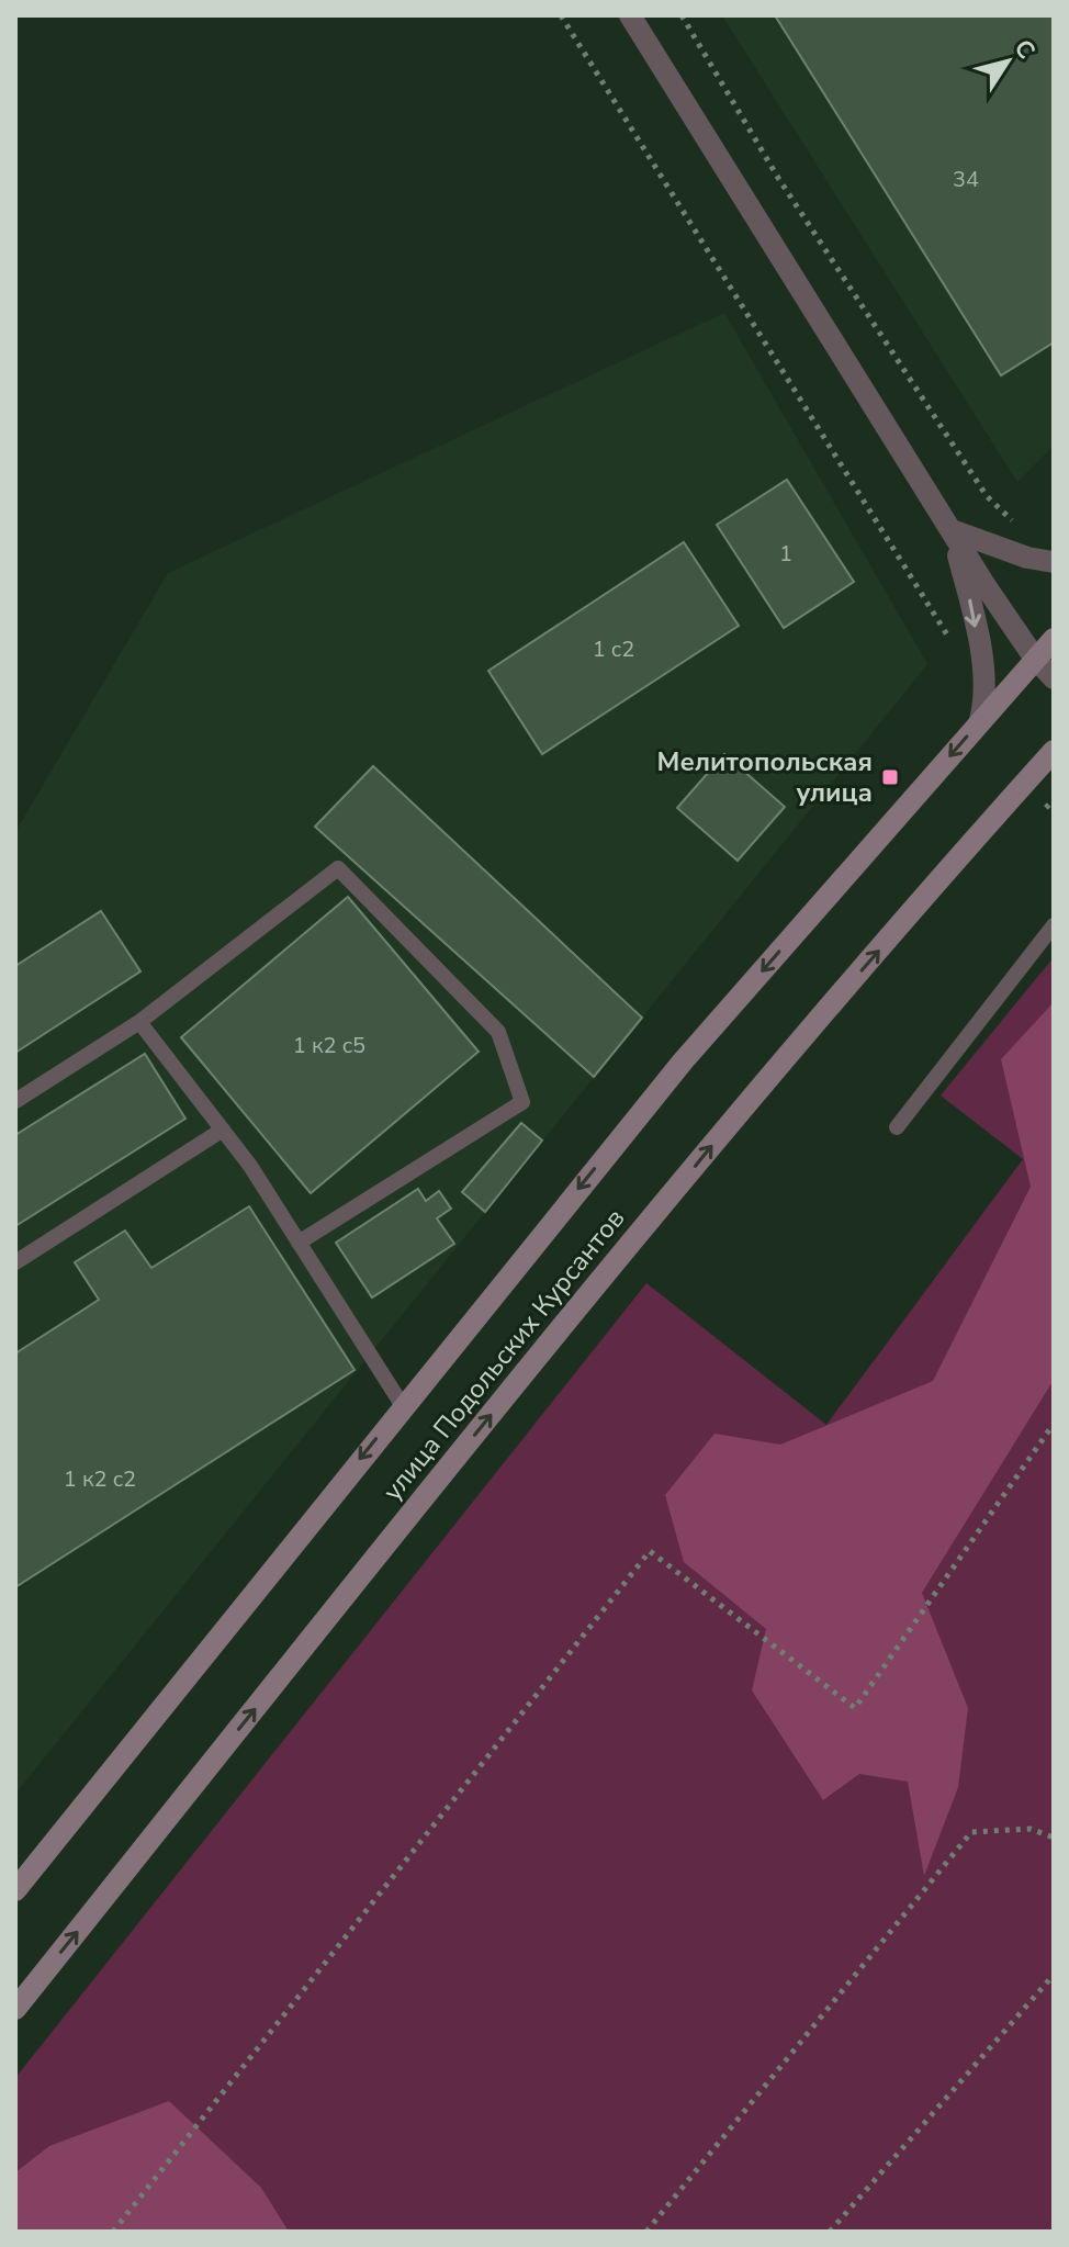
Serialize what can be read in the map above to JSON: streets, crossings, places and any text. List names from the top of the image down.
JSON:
{
  "streets": {
    "main road": ["улица Подольских Курсантов"]
  },
  "places": {
    "transit": ["Мелитопольская улица"]
  },
  "house_numbers": [
    "34",
    "1",
    "1 с2",
    "1 к2 с5",
    "1 к2 с2"
  ],
  "north": "top right"
}
